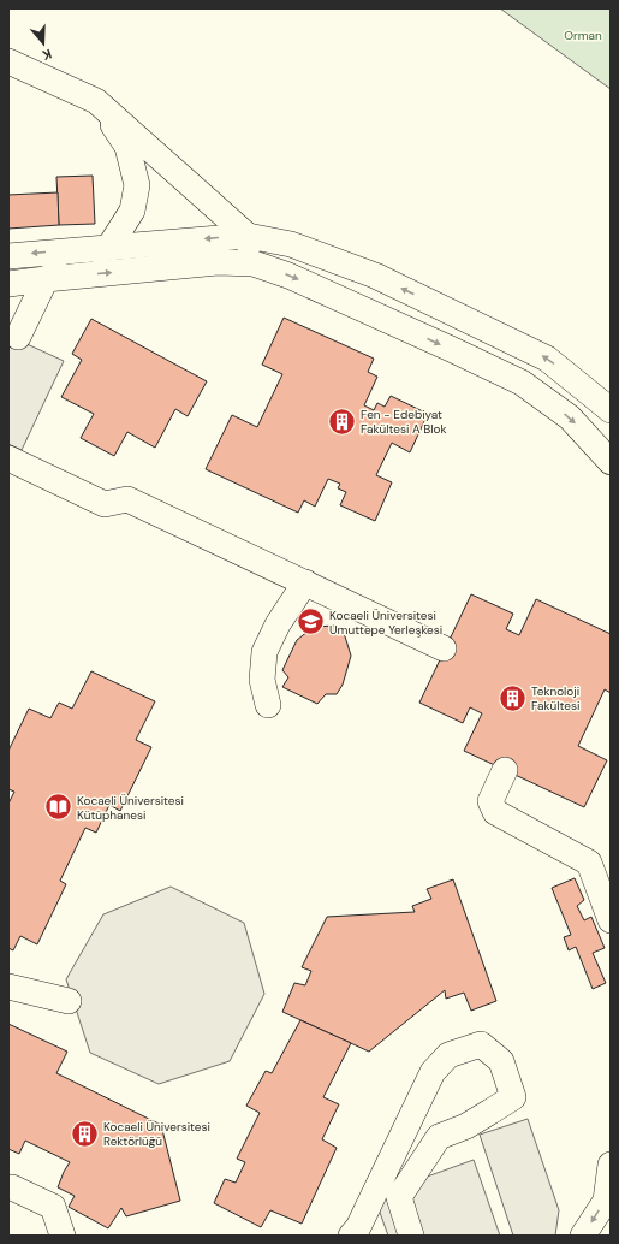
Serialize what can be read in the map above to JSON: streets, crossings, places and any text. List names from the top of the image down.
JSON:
{
  "parks": ["Orman"],
  "places": {
    "building": ["Fen - Edebiyat Fakültesi A Blok", "Teknoloji Fakültesi", "Kocaeli Üniversitesi Rektörlüğü"],
    "school or university": ["Kocaeli Üniversitesi Umuttepe Yerleşkesi"],
    "library": ["Kocaeli Üniversitesi Kütüphanesi"]
  },
  "north": "bottom"
}
